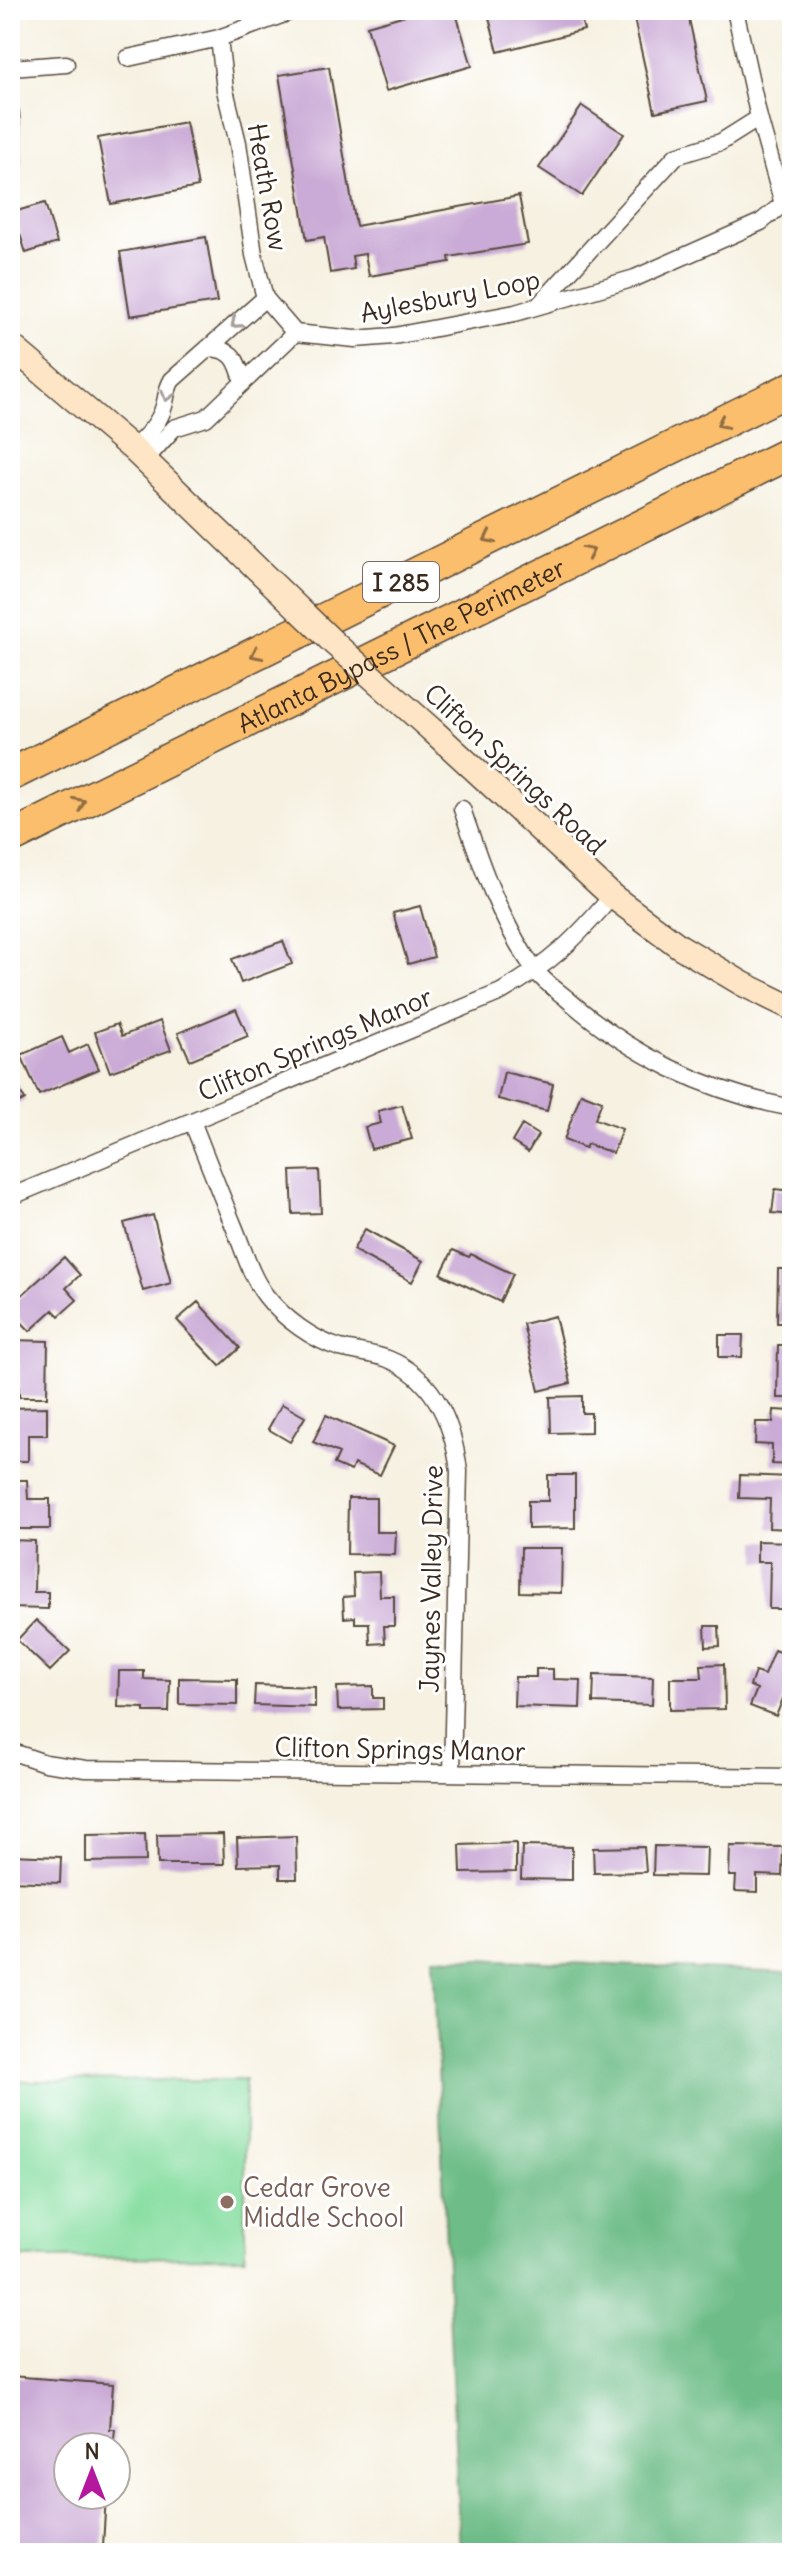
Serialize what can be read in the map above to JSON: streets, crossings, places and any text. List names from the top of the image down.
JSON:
{
  "streets": {
    "highway": ["I 285", "Atlanta Bypass / The Perimeter"],
    "street": [
      "Heath Row",
      "Aylesbury Loop",
      "Clifton Springs Road",
      "Clifton Springs Manor",
      "Jaynes Valley Drive"
    ]
  },
  "crossings": [
    ["Heath Row", "Aylesbury Loop"],
    ["Clifton Springs Road", "Clifton Springs Manor"],
    ["Clifton Springs Manor", "Jaynes Valley Drive"]
  ],
  "places": ["Cedar Grove Middle School"],
  "north": "top"
}
